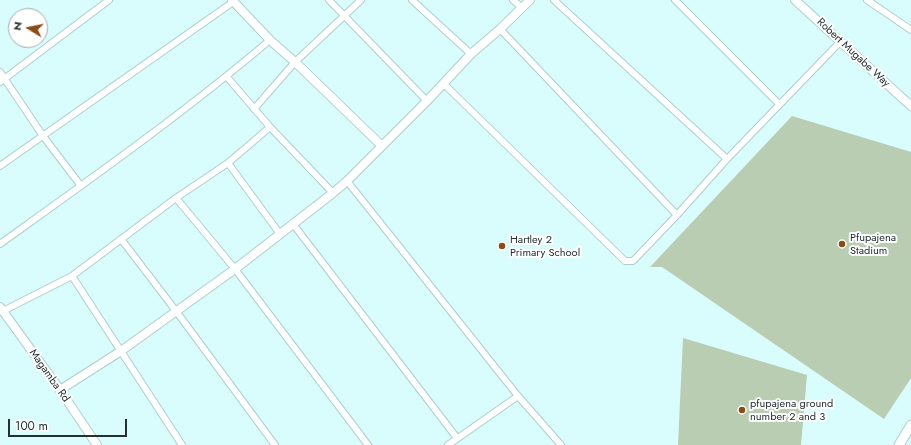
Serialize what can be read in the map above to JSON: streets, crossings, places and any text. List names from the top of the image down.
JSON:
{
  "streets": {
    "street": ["Robert Mugabe Way", "Magamba Rd"]
  },
  "places": ["Pfupajena Stadium", "Hartley 2 Primary School", "pfupajena ground number 2 and 3"],
  "scale_bar": "100 m",
  "north": "left"
}
